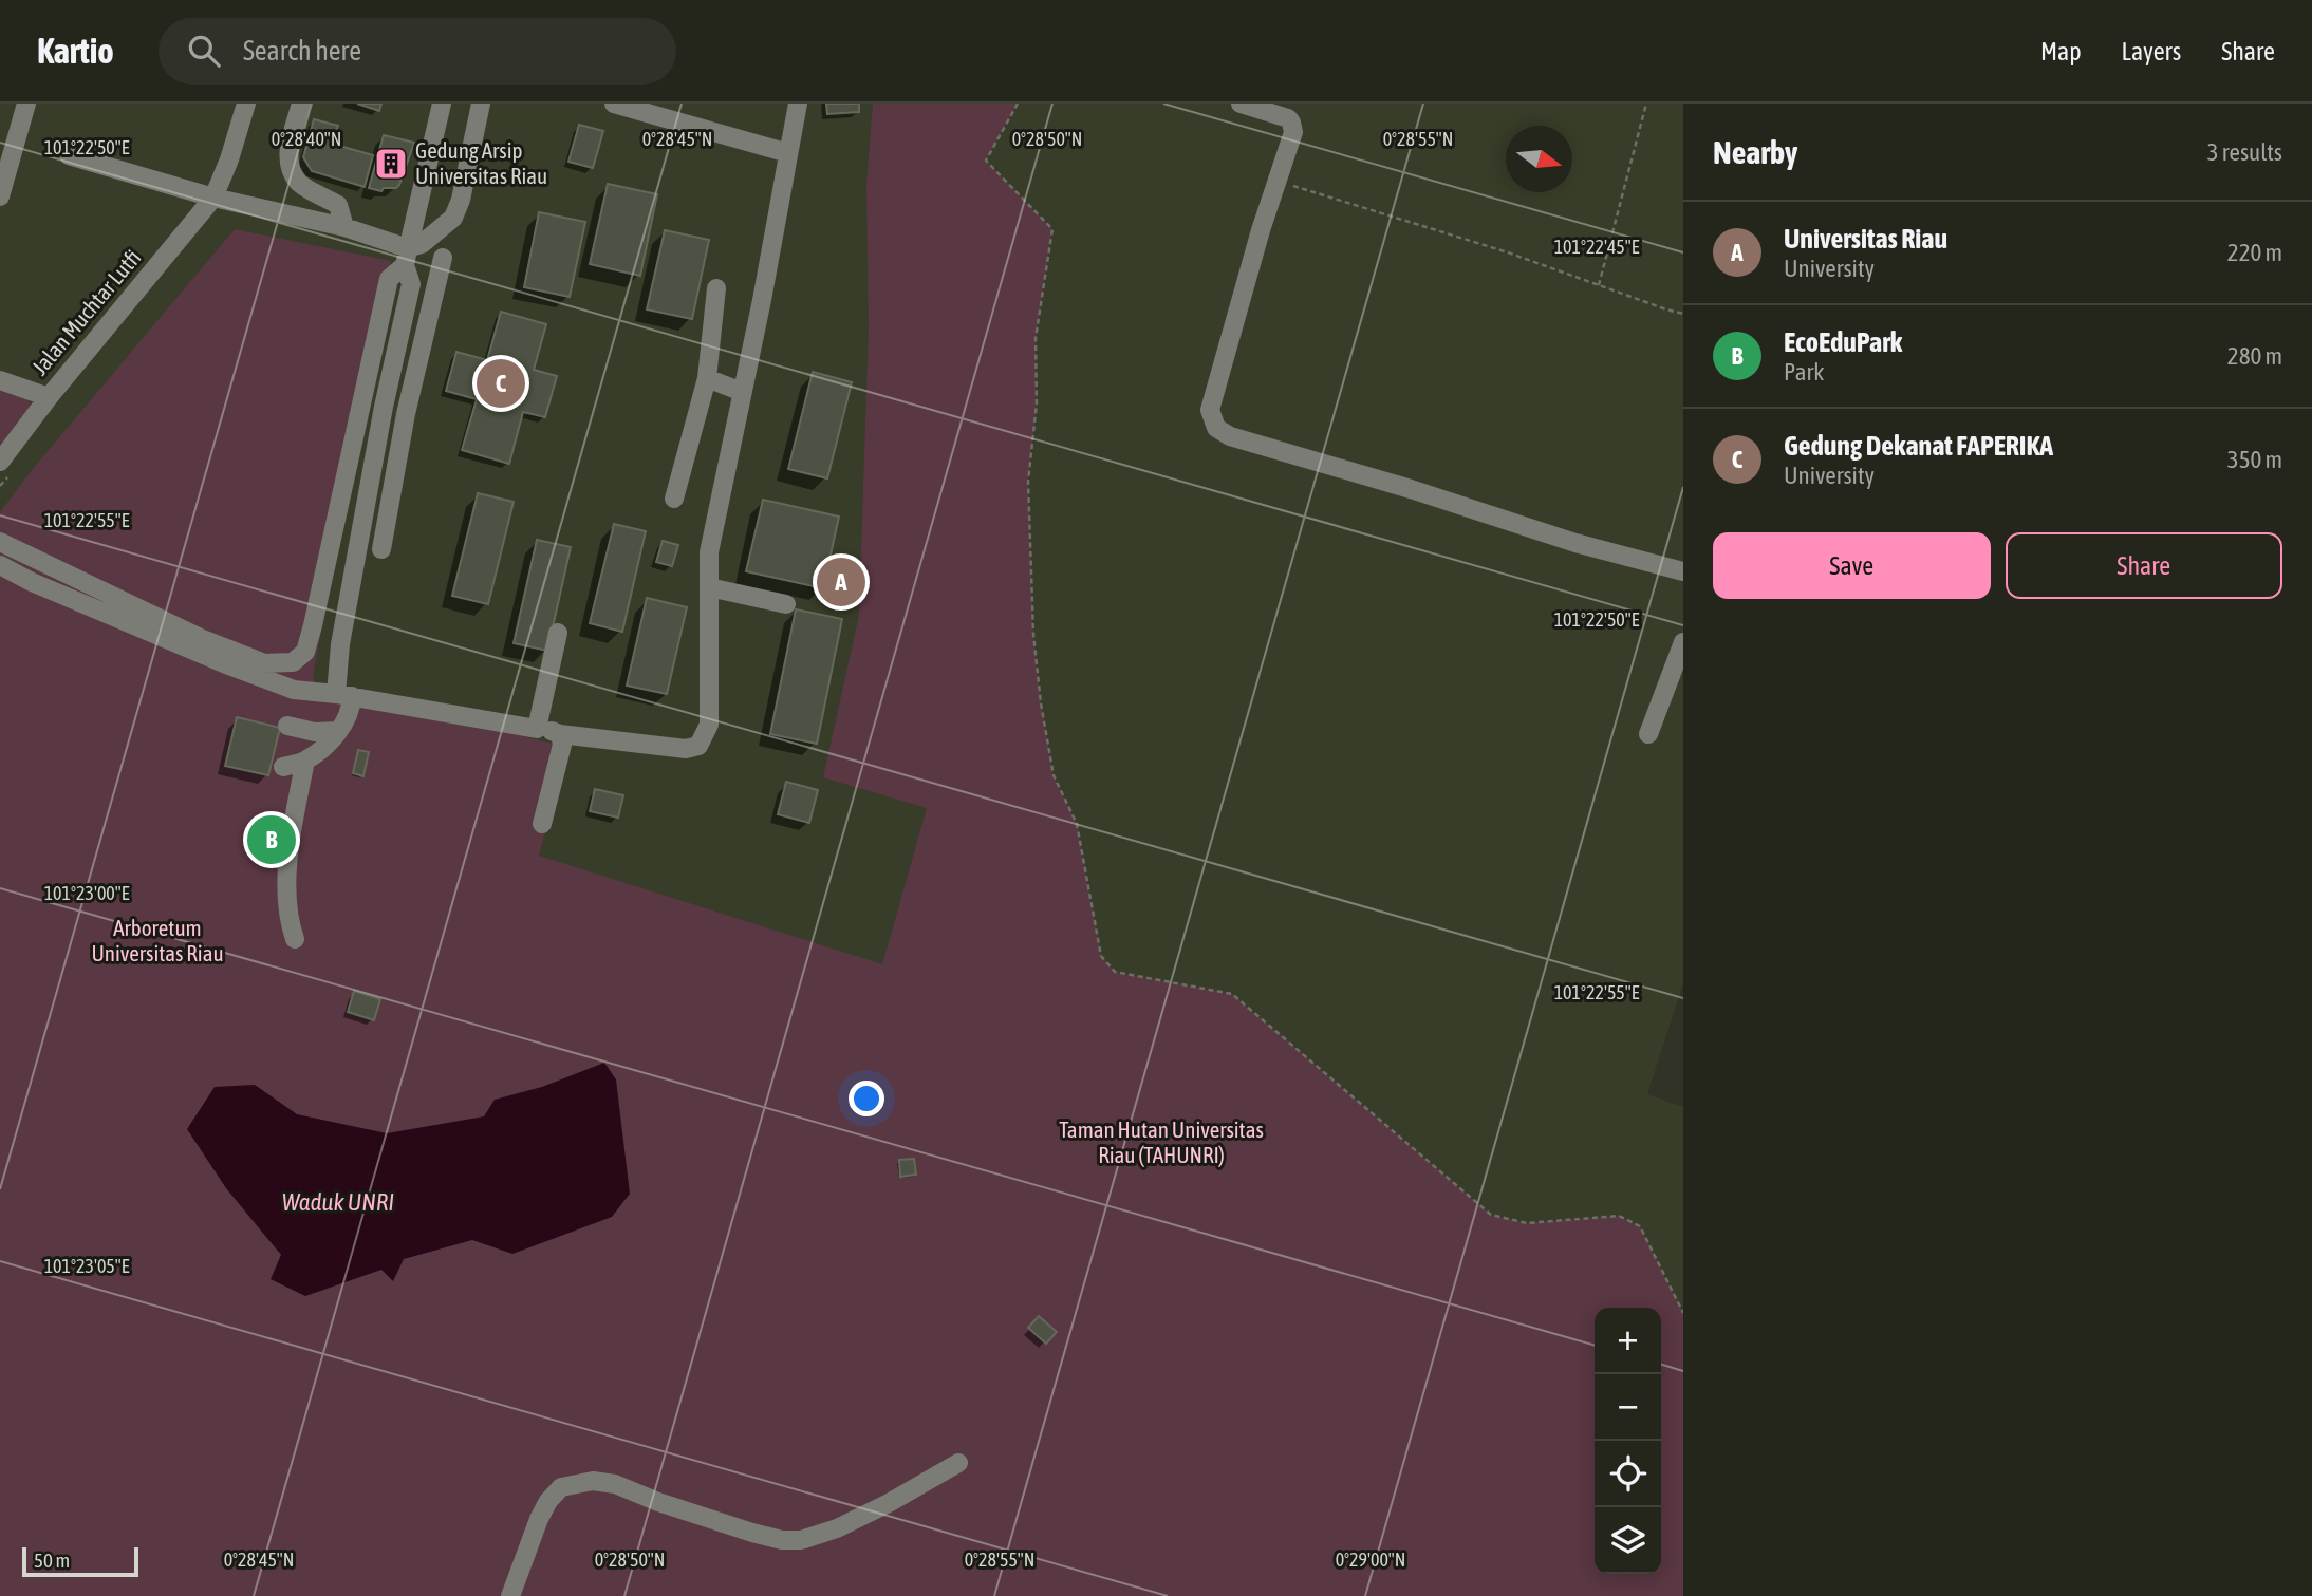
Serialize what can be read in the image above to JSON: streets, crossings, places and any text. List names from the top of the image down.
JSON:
{
  "streets": {
    "street": ["Jalan Muchtar Lutfi"]
  },
  "water": ["Waduk UNRI"],
  "parks": ["Arboretum Universitas Riau", "Taman Hutan Universitas Riau (TAHUNRI)"],
  "places": {
    "building": ["Gedung Arsip Universitas Riau"]
  },
  "scale_bar": "50 m",
  "north": "right",
  "page": {
    "header": "Kartio",
    "search": "Search here",
    "nav": ["Map", "Layers", "Share"],
    "heading": ["Nearby", "3 results"],
    "list": [
      {
        "mark": "A",
        "name": "Universitas Riau",
        "note": "University",
        "value": "220 m"
      },
      {
        "mark": "B",
        "name": "EcoEduPark",
        "note": "Park",
        "value": "280 m"
      },
      {
        "mark": "C",
        "name": "Gedung Dekanat FAPERIKA",
        "note": "University",
        "value": "350 m"
      }
    ],
    "pins": ["C", "A", "B"],
    "buttons": ["Save", "Share"],
    "map_buttons": ["+", "−"],
    "scale": "50 m"
  },
  "coordinates": [
    "0°28'40\"N",
    "0°28'45\"N",
    "0°28'50\"N",
    "0°28'55\"N",
    "101°22'50\"E",
    "101°22'45\"E",
    "101°22'55\"E",
    "101°23'00\"E",
    "101°23'05\"E",
    "0°29'00\"N"
  ]
}
